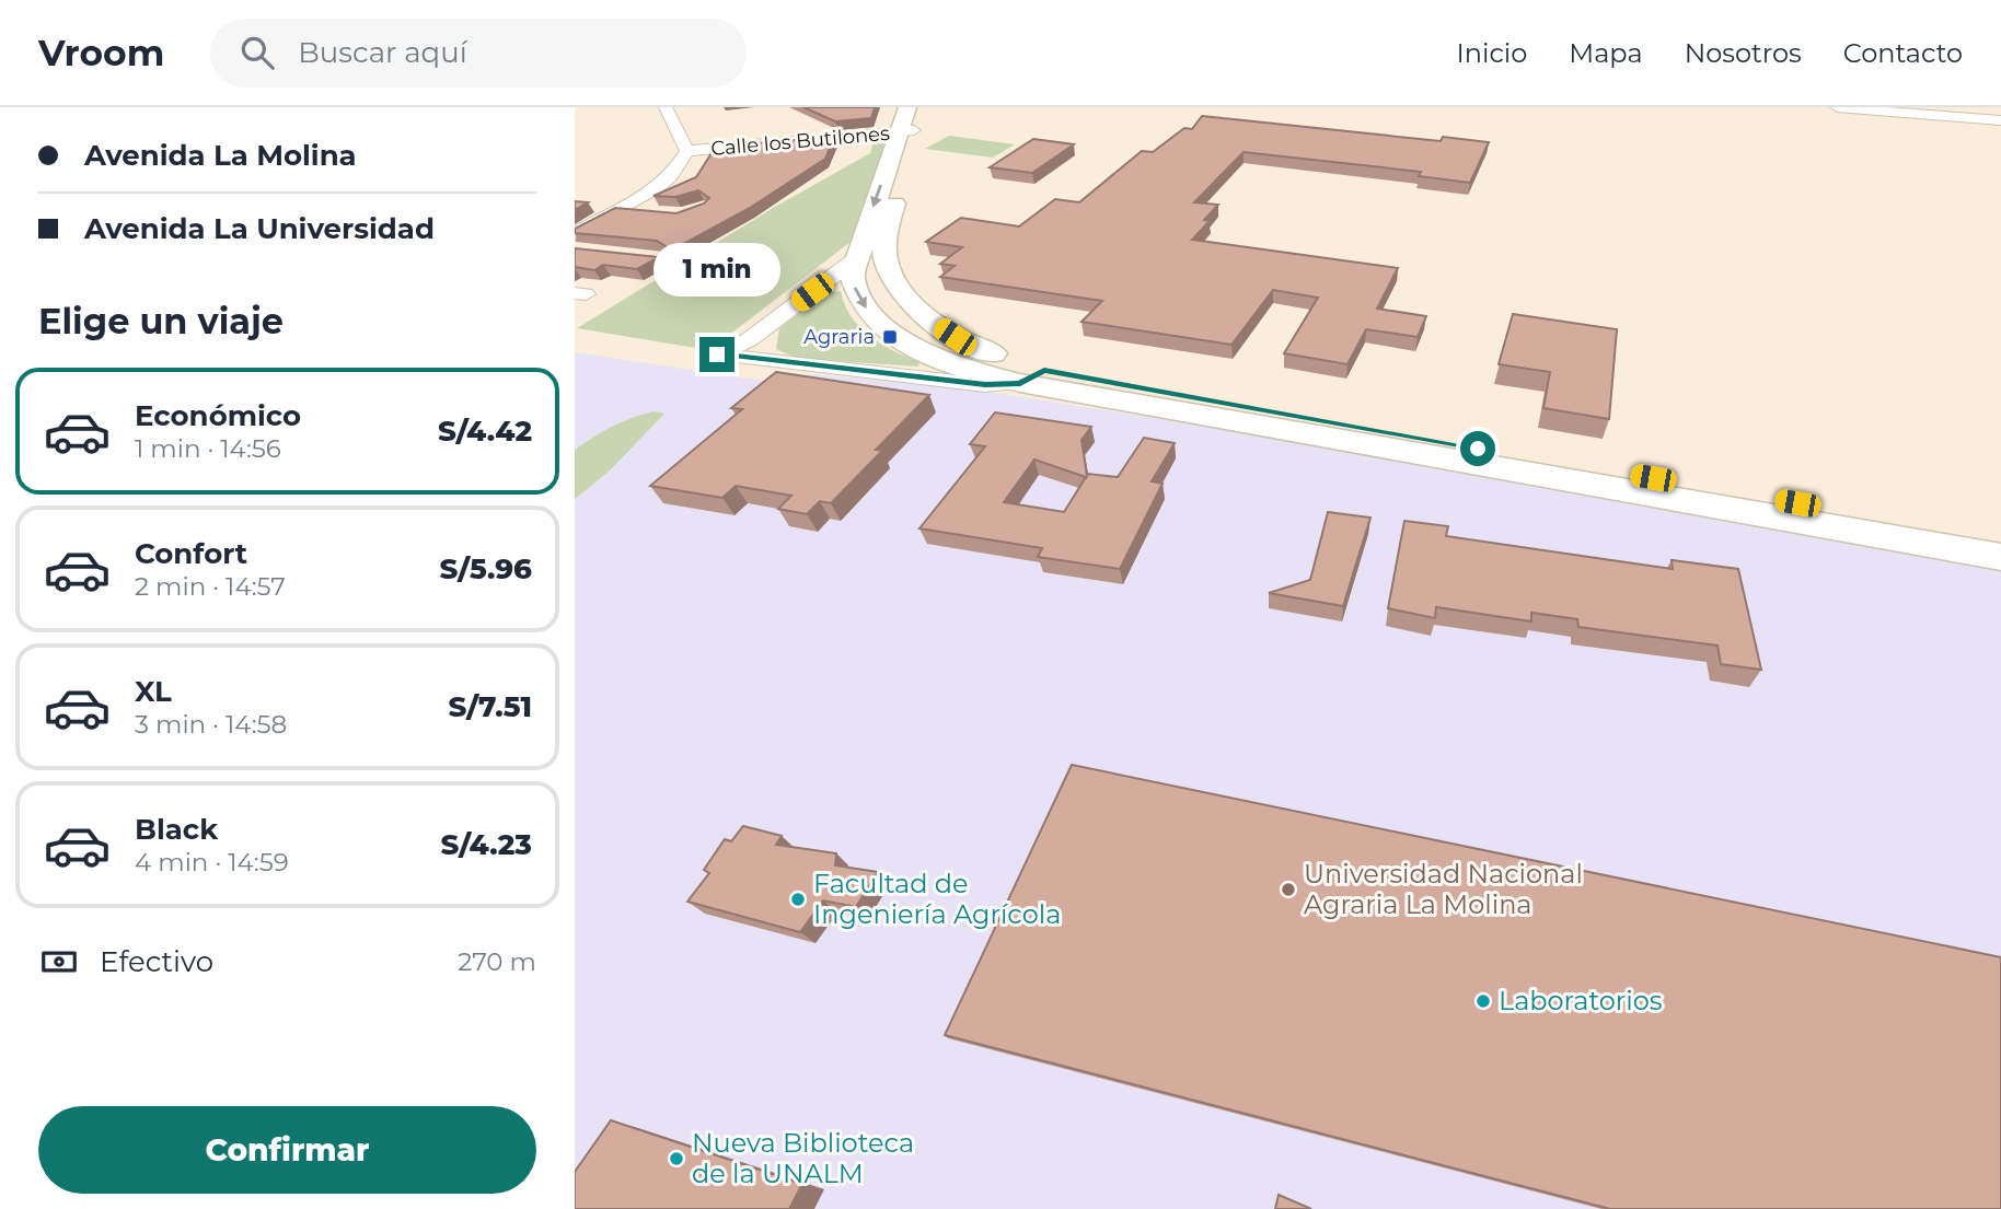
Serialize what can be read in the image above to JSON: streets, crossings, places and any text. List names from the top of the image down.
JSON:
{
  "streets": {
    "street": ["Calle los Butilones"]
  },
  "places": {
    "transit": ["Agraria"],
    "other": [
      "Universidad Nacional Agraria La Molina",
      "Facultad de Ingeniería Agrícola",
      "Laboratorios",
      "Nueva Biblioteca de la UNALM"
    ]
  },
  "page": {
    "header": "Vroom",
    "search": "Buscar aquí",
    "nav": [
      "Inicio",
      "Mapa",
      "Nosotros",
      "Contacto"
    ],
    "banner": ["Avenida La Molina", "Avenida La Universidad"],
    "bubble": "1 min",
    "heading": "Elige un viaje",
    "list": [
      {
        "name": "Económico",
        "note": "1 min · 14:56",
        "value": "S/4.42"
      },
      {
        "name": "Confort",
        "note": "2 min · 14:57",
        "value": "S/5.96"
      },
      {
        "name": "XL",
        "note": "3 min · 14:58",
        "value": "S/7.51"
      },
      {
        "name": "Black",
        "note": "4 min · 14:59",
        "value": "S/4.23"
      }
    ],
    "pay": ["Efectivo", "270 m"],
    "buttons": "Confirmar"
  }
}
